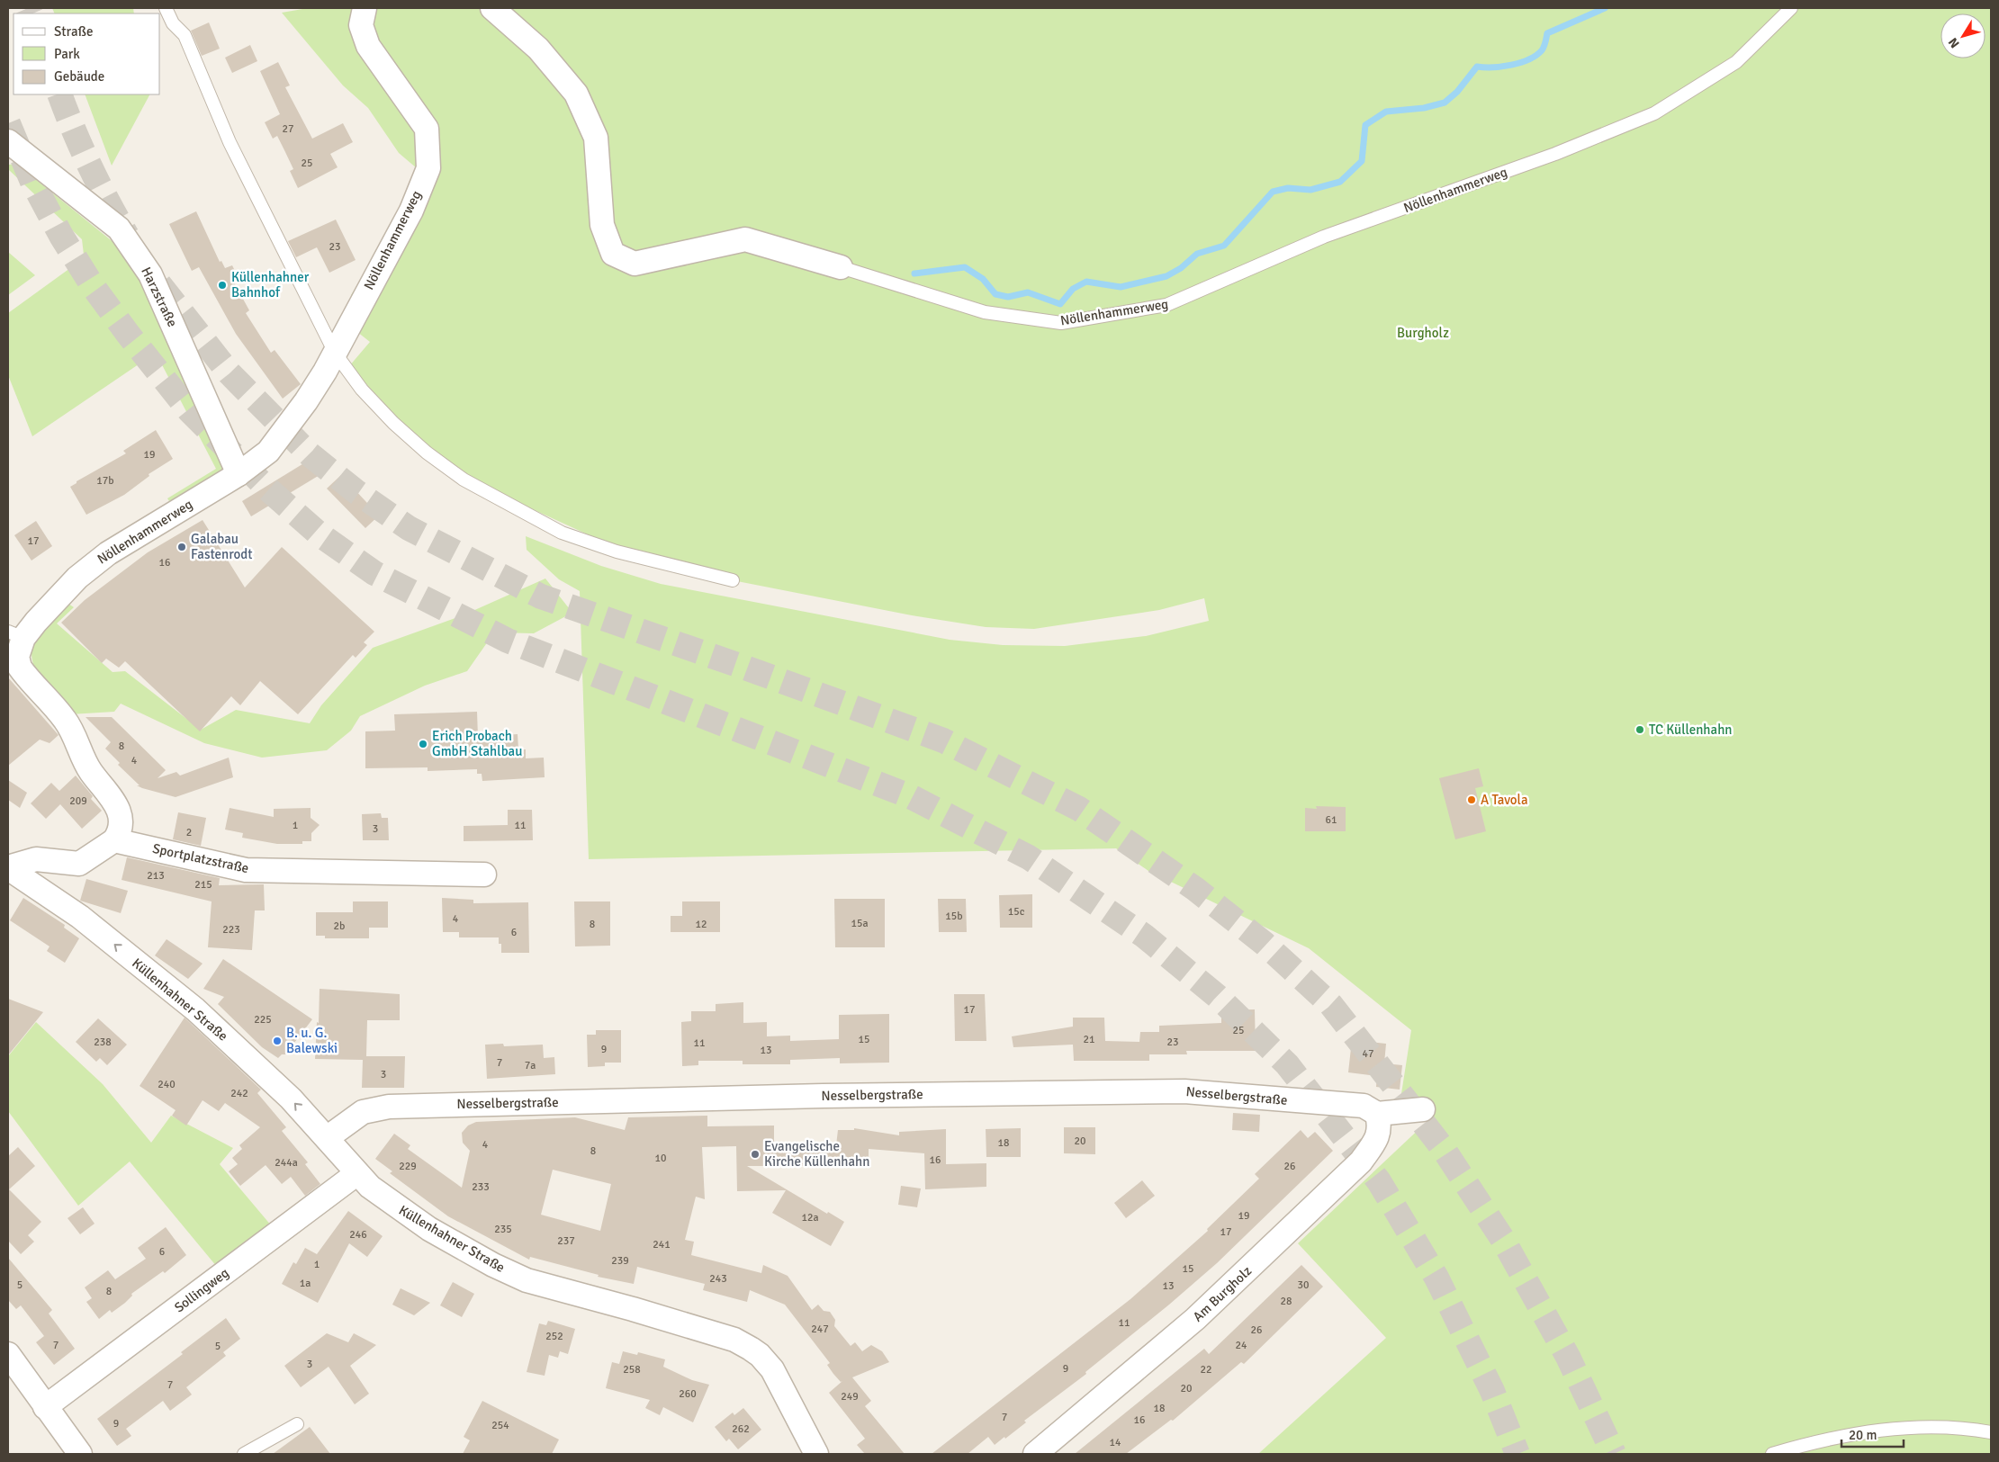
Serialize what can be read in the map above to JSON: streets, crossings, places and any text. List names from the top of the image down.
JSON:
{
  "streets": {
    "street": [
      "Nöllenhammerweg",
      "Harzstraße",
      "Sportplatzstraße",
      "Küllenhahner Straße",
      "Nesselbergstraße",
      "Sollingweg",
      "Am Burgholz"
    ]
  },
  "crossings": [
    ["Nöllenhammerweg", "Harzstraße"],
    ["Nöllenhammerweg", "Sportplatzstraße"],
    ["Küllenhahner Straße", "Nesselbergstraße"],
    ["Küllenhahner Straße", "Sollingweg"],
    ["Nesselbergstraße", "Am Burgholz"]
  ],
  "one_way": ["Küllenhahner Straße"],
  "parks": ["Burgholz"],
  "places": [
    "Küllenhahner Bahnhof",
    "Galabau Fastenrodt",
    "TC Küllenhahn",
    "Erich Probach GmbH Stahlbau",
    "A Tavola",
    "B. u. G. Balewski",
    "Evangelische Kirche Küllenhahn"
  ],
  "house_numbers": [
    "27",
    "25",
    "23",
    "19",
    "17b",
    "17",
    "16",
    "8",
    "4",
    "209",
    "61",
    "1",
    "11",
    "3",
    "2",
    "213",
    "215",
    "15c",
    "15b",
    "4",
    "15a",
    "8",
    "12",
    "2b",
    "223",
    "6",
    "17",
    "225",
    "25",
    "15",
    "21",
    "238",
    "23",
    "11",
    "9",
    "13",
    "47",
    "7",
    "7a",
    "3",
    "240",
    "242",
    "20",
    "18",
    "4",
    "8",
    "10",
    "16",
    "244a",
    "229",
    "26",
    "233",
    "19",
    "12a",
    "235",
    "17",
    "246",
    "237",
    "241",
    "6",
    "239",
    "1",
    "15",
    "243",
    "1a",
    "5",
    "30",
    "13",
    "8",
    "28",
    "11",
    "247",
    "26",
    "252",
    "7",
    "24",
    "5",
    "3",
    "9",
    "258",
    "22",
    "7",
    "20",
    "260",
    "249",
    "18",
    "7",
    "16",
    "9",
    "254",
    "262",
    "14"
  ],
  "legend": ["Straße", "Park", "Gebäude"],
  "scale_bar": "20 m",
  "north": "bottom left"
}
